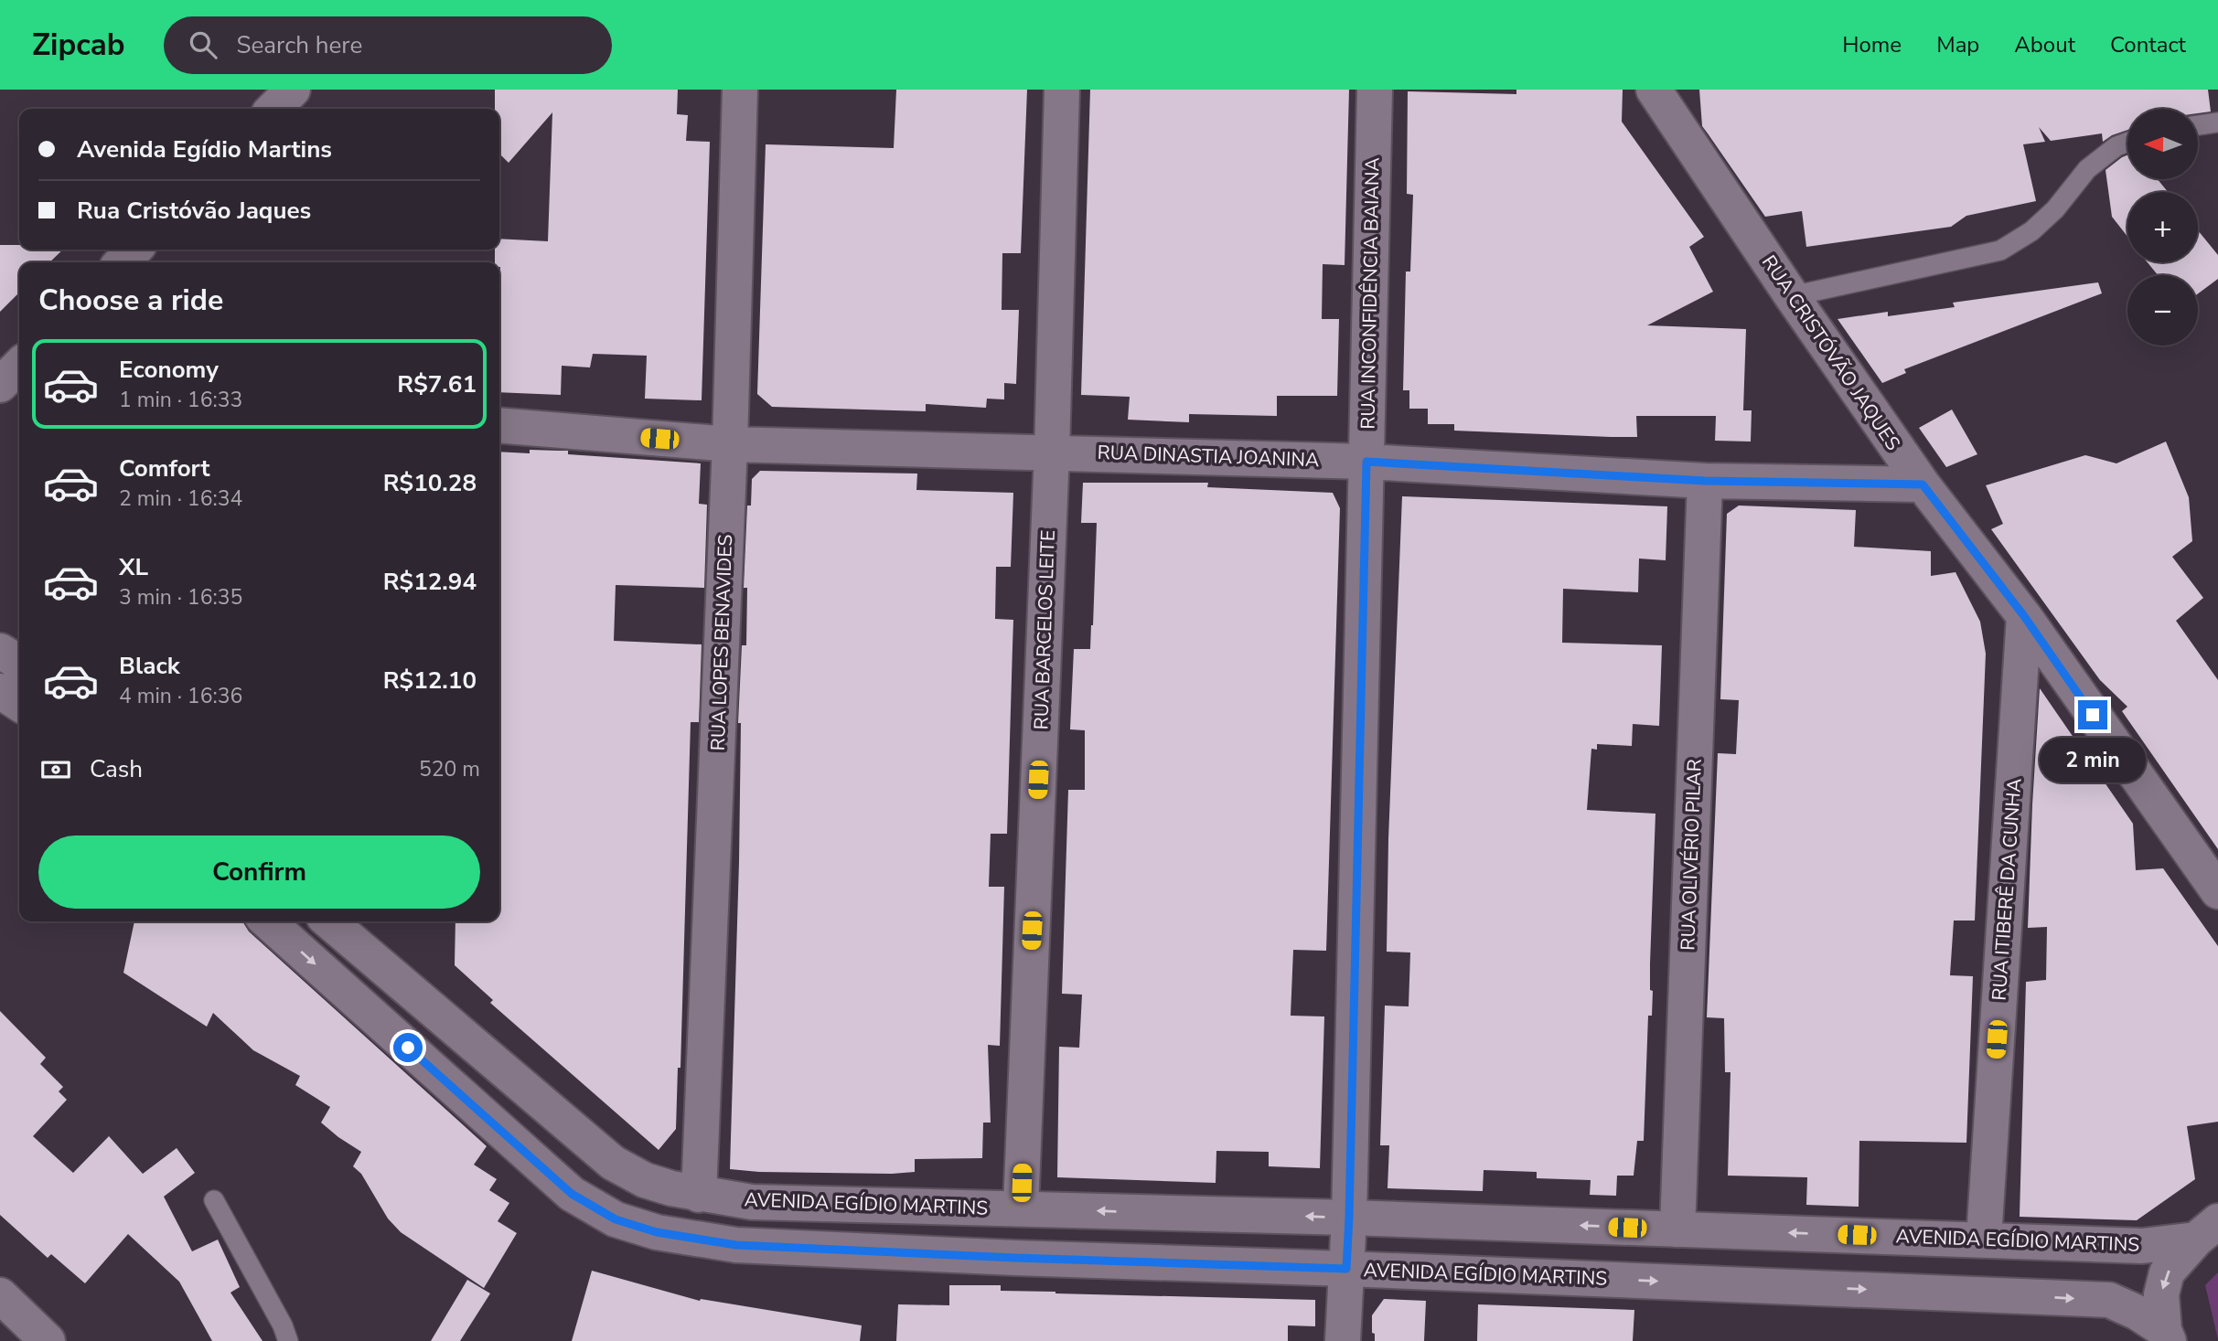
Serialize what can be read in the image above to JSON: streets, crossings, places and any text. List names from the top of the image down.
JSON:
{
  "streets": {
    "street": [
      "RUA INCONFIDÊNCIA BAIANA",
      "RUA CRISTÓVÃO JAQUES",
      "RUA DINASTIA JOANINA",
      "RUA BARCELOS LEITE",
      "RUA LOPES BENAVIDES",
      "RUA OLIVÉRIO PILAR",
      "RUA ITIBERÊ DA CUNHA",
      "AVENIDA EGÍDIO MARTINS"
    ]
  },
  "crossings": [
    ["RUA INCONFIDÊNCIA BAIANA", "RUA DINASTIA JOANINA"],
    ["RUA INCONFIDÊNCIA BAIANA", "AVENIDA EGÍDIO MARTINS"],
    ["RUA CRISTÓVÃO JAQUES", "RUA DINASTIA JOANINA"],
    ["RUA CRISTÓVÃO JAQUES", "RUA ITIBERÊ DA CUNHA"],
    ["RUA DINASTIA JOANINA", "RUA BARCELOS LEITE"],
    ["RUA DINASTIA JOANINA", "RUA LOPES BENAVIDES"],
    ["RUA DINASTIA JOANINA", "RUA OLIVÉRIO PILAR"],
    ["RUA BARCELOS LEITE", "AVENIDA EGÍDIO MARTINS"],
    ["RUA LOPES BENAVIDES", "AVENIDA EGÍDIO MARTINS"],
    ["RUA OLIVÉRIO PILAR", "AVENIDA EGÍDIO MARTINS"],
    ["RUA ITIBERÊ DA CUNHA", "AVENIDA EGÍDIO MARTINS"]
  ],
  "north": "left",
  "page": {
    "header": "Zipcab",
    "search": "Search here",
    "nav": [
      "Home",
      "Map",
      "About",
      "Contact"
    ],
    "map_buttons": ["+", "−"],
    "banner": ["Avenida Egídio Martins", "Rua Cristóvão Jaques"],
    "heading": "Choose a ride",
    "list": [
      {
        "name": "Economy",
        "note": "1 min · 16:33",
        "value": "R$7.61"
      },
      {
        "name": "Comfort",
        "note": "2 min · 16:34",
        "value": "R$10.28"
      },
      {
        "name": "XL",
        "note": "3 min · 16:35",
        "value": "R$12.94"
      },
      {
        "name": "Black",
        "note": "4 min · 16:36",
        "value": "R$12.10"
      }
    ],
    "pay": ["Cash", "520 m"],
    "bubble": "2 min",
    "buttons": "Confirm"
  }
}
